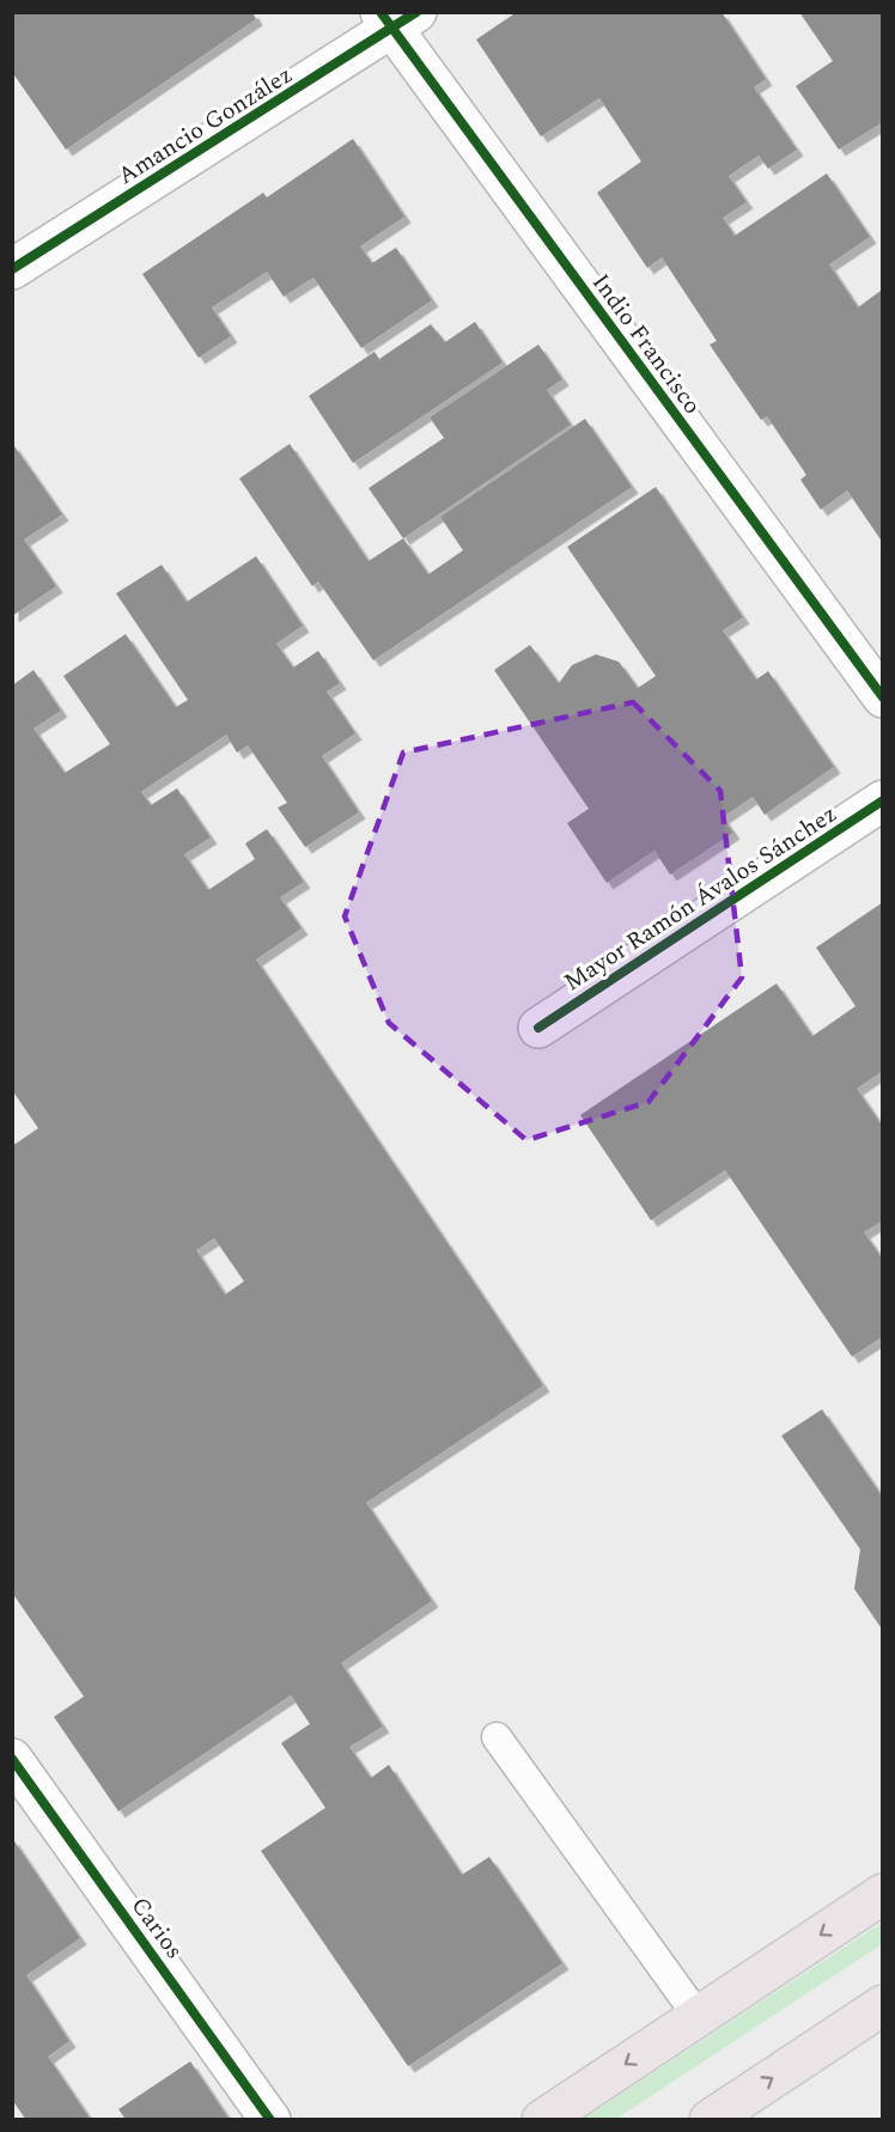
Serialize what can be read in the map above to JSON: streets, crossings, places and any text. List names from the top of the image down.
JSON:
{
  "streets": {
    "street": [
      "Amancio González",
      "Indio Francisco",
      "Mayor Ramón Ávalos Sánchez",
      "Carios"
    ]
  },
  "crossings": [
    ["Amancio González", "Indio Francisco"]
  ]
}
